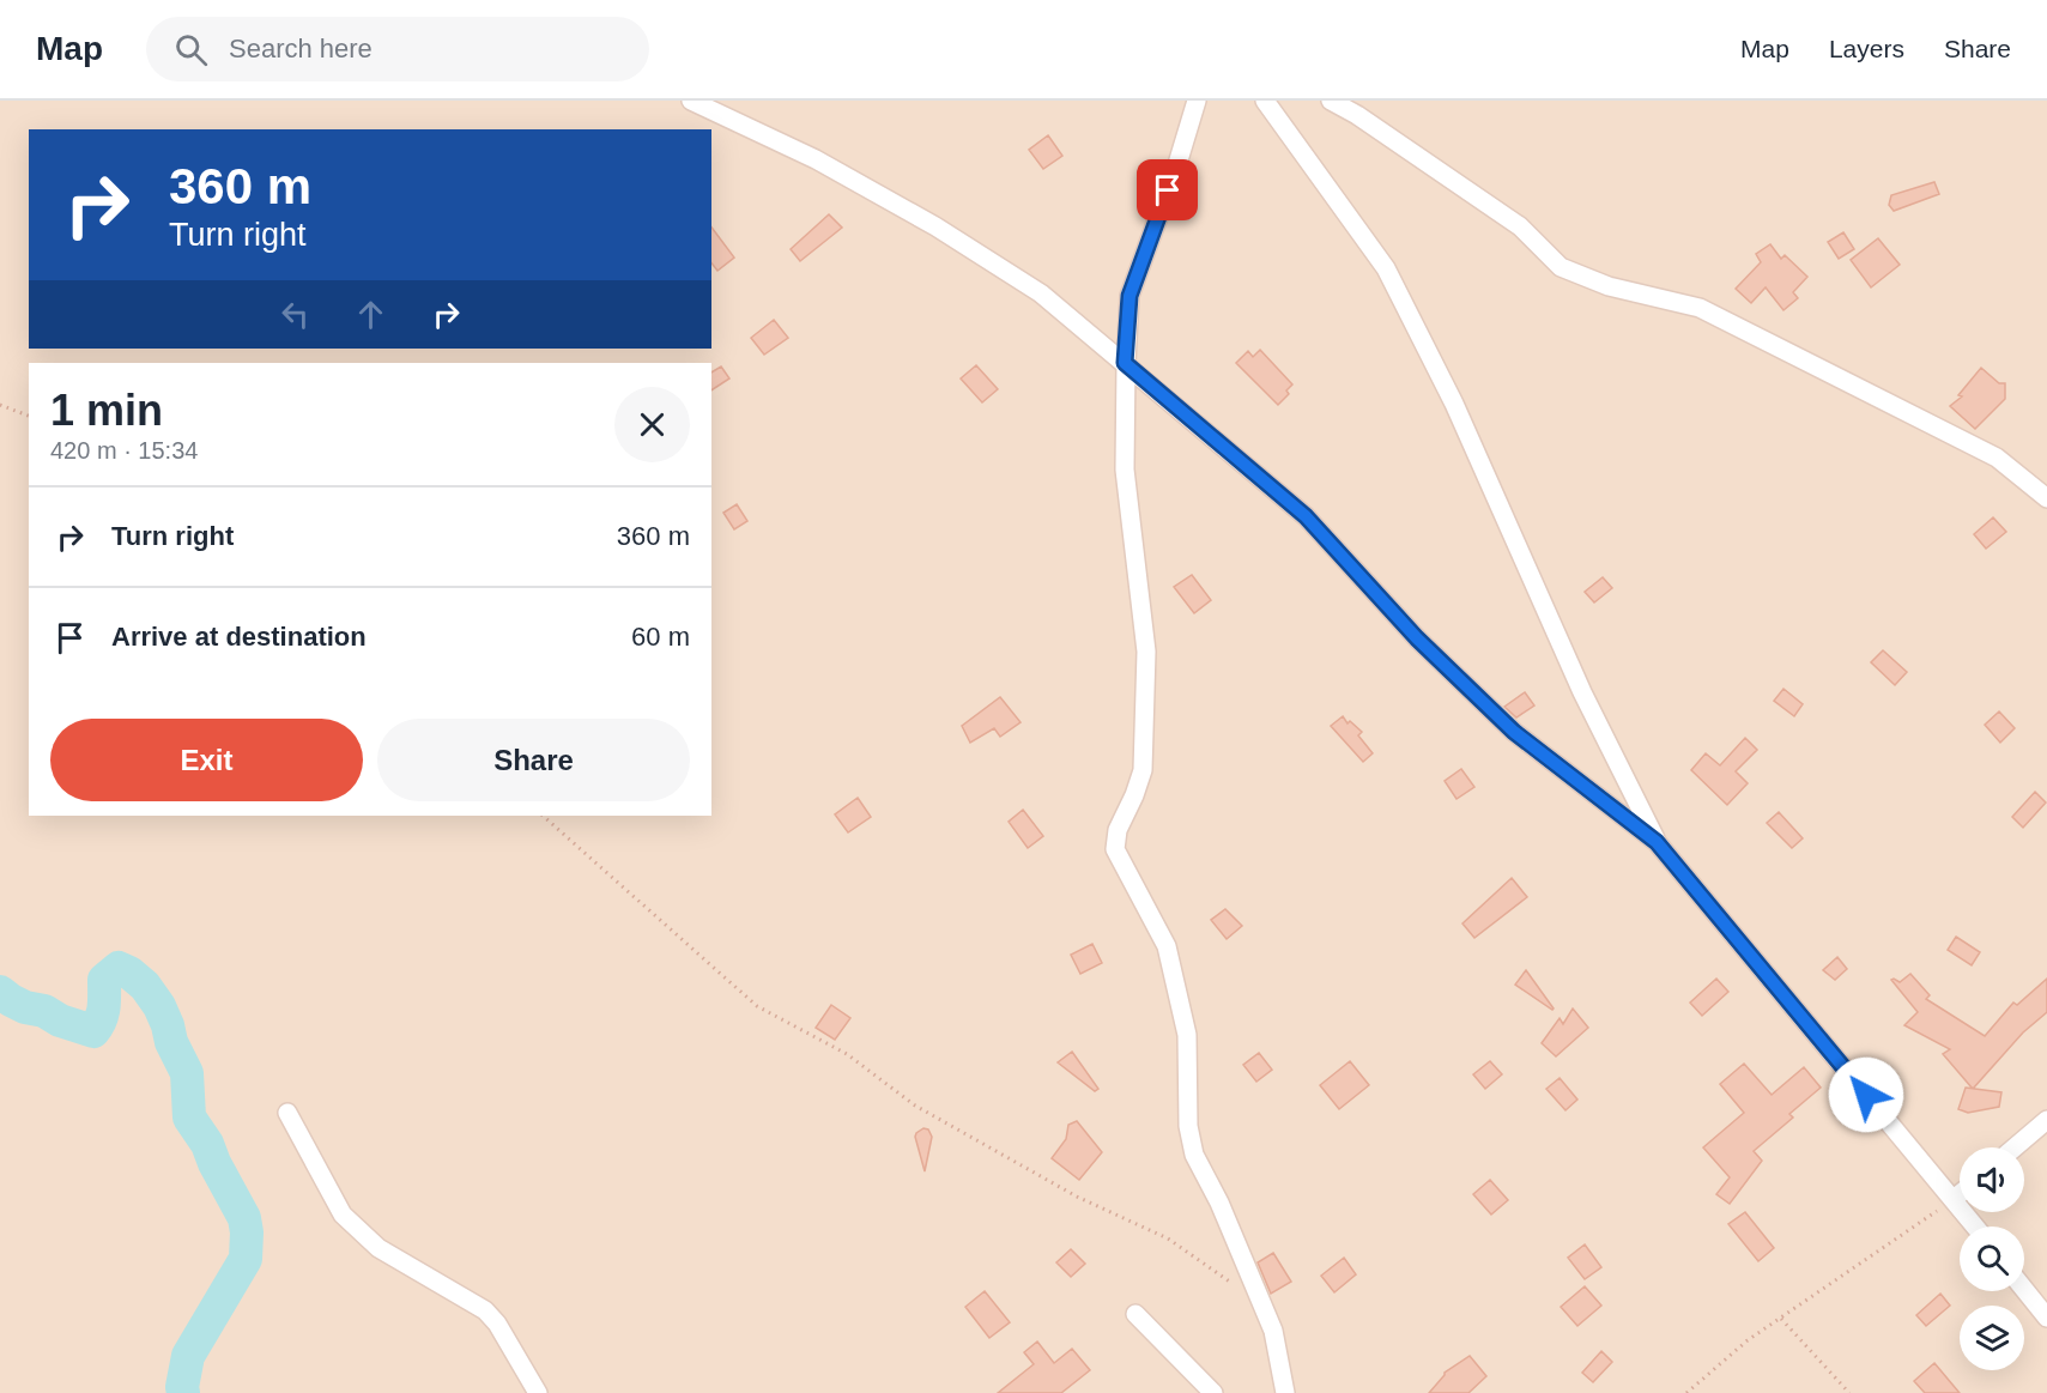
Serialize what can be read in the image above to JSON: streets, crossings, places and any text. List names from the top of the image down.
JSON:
{
  "page": {
    "header": "Map",
    "search": "Search here",
    "nav": ["Map", "Layers", "Share"],
    "turn": ["360 m", "Turn right"],
    "heading": ["1 min", "420 m · 15:34"],
    "list": [
      {
        "name": "Turn right",
        "value": "360 m"
      },
      {
        "name": "Arrive at destination",
        "value": "60 m"
      }
    ],
    "buttons": ["Exit", "Share"]
  }
}
